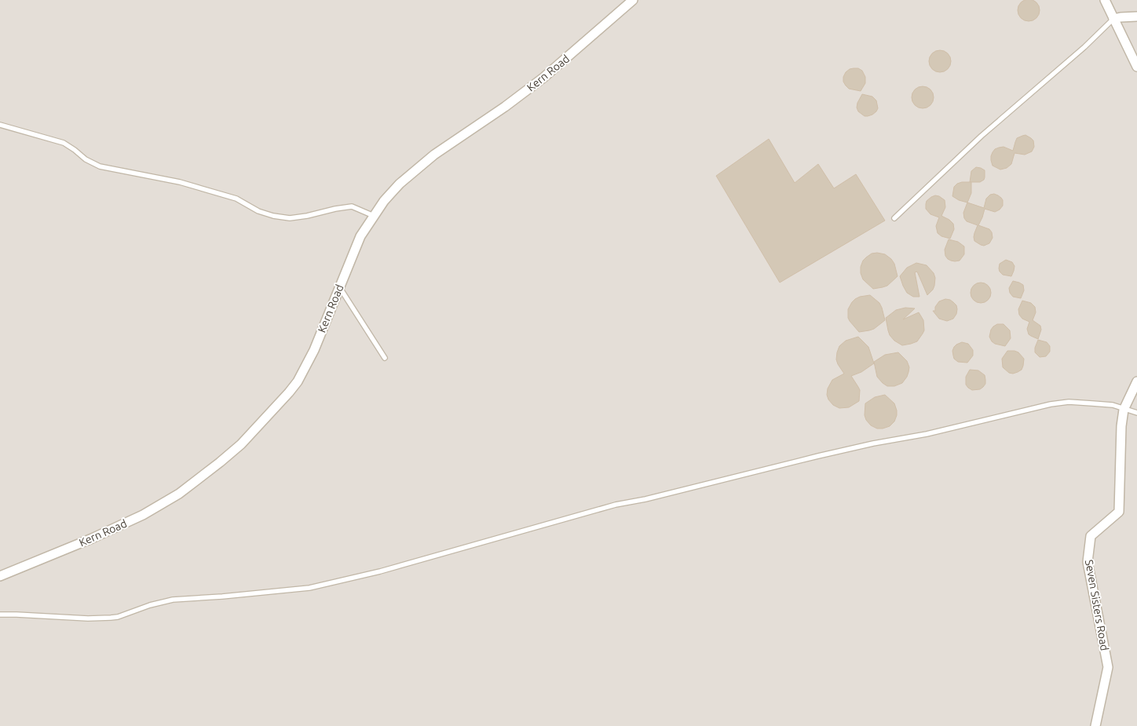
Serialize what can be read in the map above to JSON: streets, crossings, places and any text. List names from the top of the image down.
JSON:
{
  "streets": {
    "street": ["Kern Road", "Seven Sisters Road"]
  }
}
